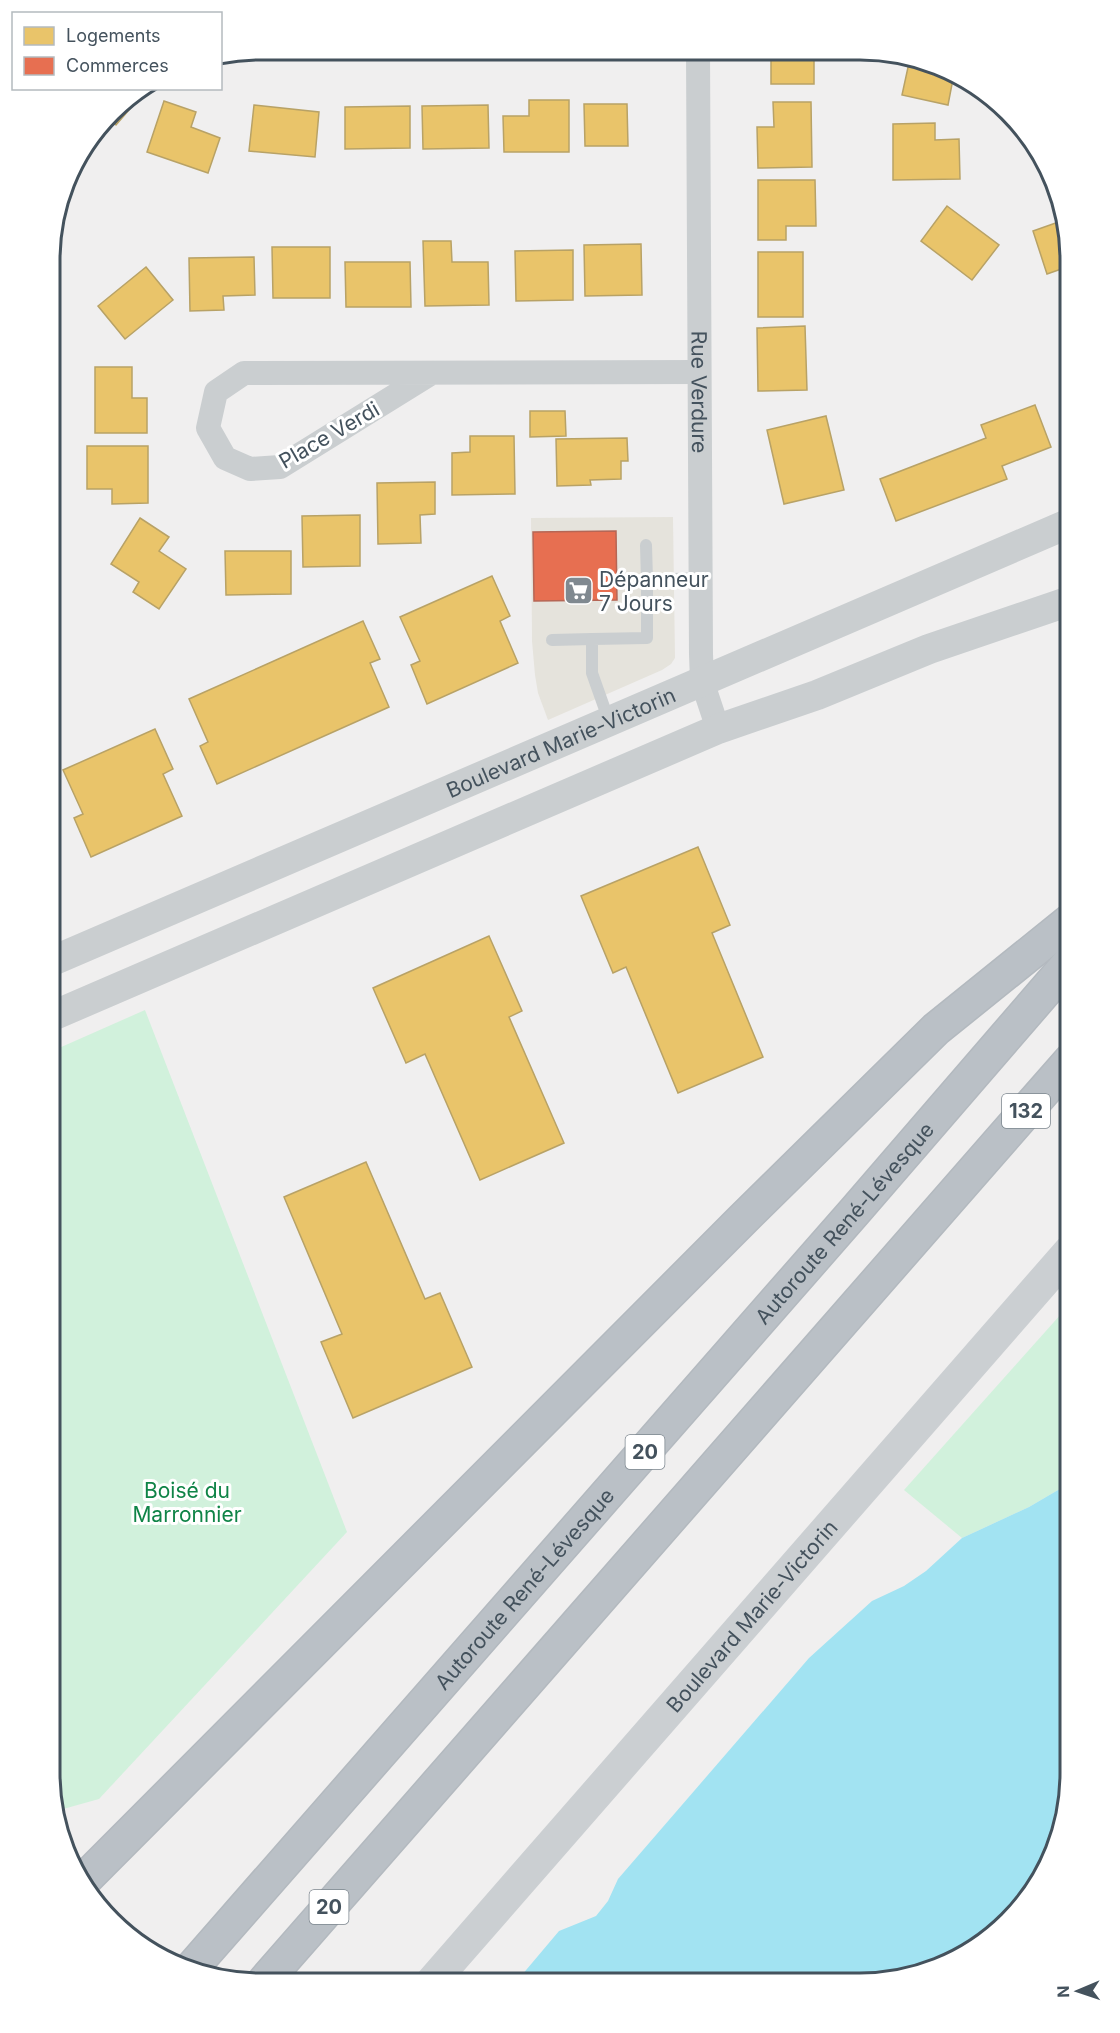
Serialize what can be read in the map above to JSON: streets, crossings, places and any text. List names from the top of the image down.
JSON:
{
  "streets": {
    "highway": ["132", "Autoroute René-Lévesque", "20"],
    "main road": ["Boulevard Marie-Victorin"],
    "street": ["Rue Verdure", "Place Verdi"]
  },
  "crossings": [
    ["Rue Verdure", "Place Verdi"],
    ["Rue Verdure", "Boulevard Marie-Victorin"],
    ["132", "20"]
  ],
  "parks": ["Boisé du Marronnier"],
  "places": {
    "supermarket": ["Dépanneur 7 Jours"]
  },
  "legend": ["Logements", "Commerces"],
  "north": "left"
}
